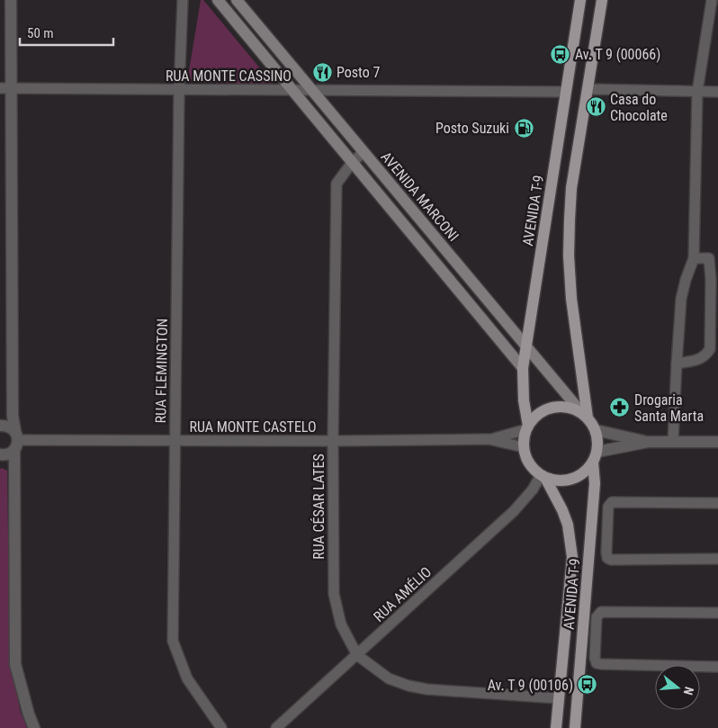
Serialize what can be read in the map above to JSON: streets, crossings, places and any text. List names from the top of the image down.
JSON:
{
  "streets": {
    "main road": ["AVENIDA MARCONI", "AVENIDA T-9"],
    "street": [
      "RUA MONTE CASSINO",
      "RUA FLEMINGTON",
      "RUA MONTE CASTELO",
      "RUA CÉSAR LATES",
      "RUA AMÉLIO"
    ]
  },
  "crossings": [
    ["RUA MONTE CASSINO", "AVENIDA MARCONI"],
    ["RUA MONTE CASSINO", "AVENIDA T-9"],
    ["RUA MONTE CASSINO", "RUA FLEMINGTON"],
    ["AVENIDA MARCONI", "AVENIDA T-9"],
    ["AVENIDA MARCONI", "RUA MONTE CASTELO"],
    ["AVENIDA MARCONI", "RUA CÉSAR LATES"],
    ["AVENIDA MARCONI", "RUA AMÉLIO"],
    ["AVENIDA T-9", "RUA MONTE CASTELO"],
    ["AVENIDA T-9", "RUA CÉSAR LATES"],
    ["AVENIDA T-9", "RUA AMÉLIO"],
    ["RUA FLEMINGTON", "RUA MONTE CASTELO"],
    ["RUA MONTE CASTELO", "RUA CÉSAR LATES"],
    ["RUA MONTE CASTELO", "RUA AMÉLIO"],
    ["RUA CÉSAR LATES", "RUA AMÉLIO"]
  ],
  "places": {
    "bus stop": ["Av. T 9 (00066)", "Av. T 9 (00106)"],
    "restaurant": ["Posto 7", "Casa do Chocolate"],
    "fuel station": ["Posto Suzuki"],
    "pharmacy": ["Drogaria Santa Marta"]
  },
  "scale_bar": "50 m",
  "north": "right"
}
